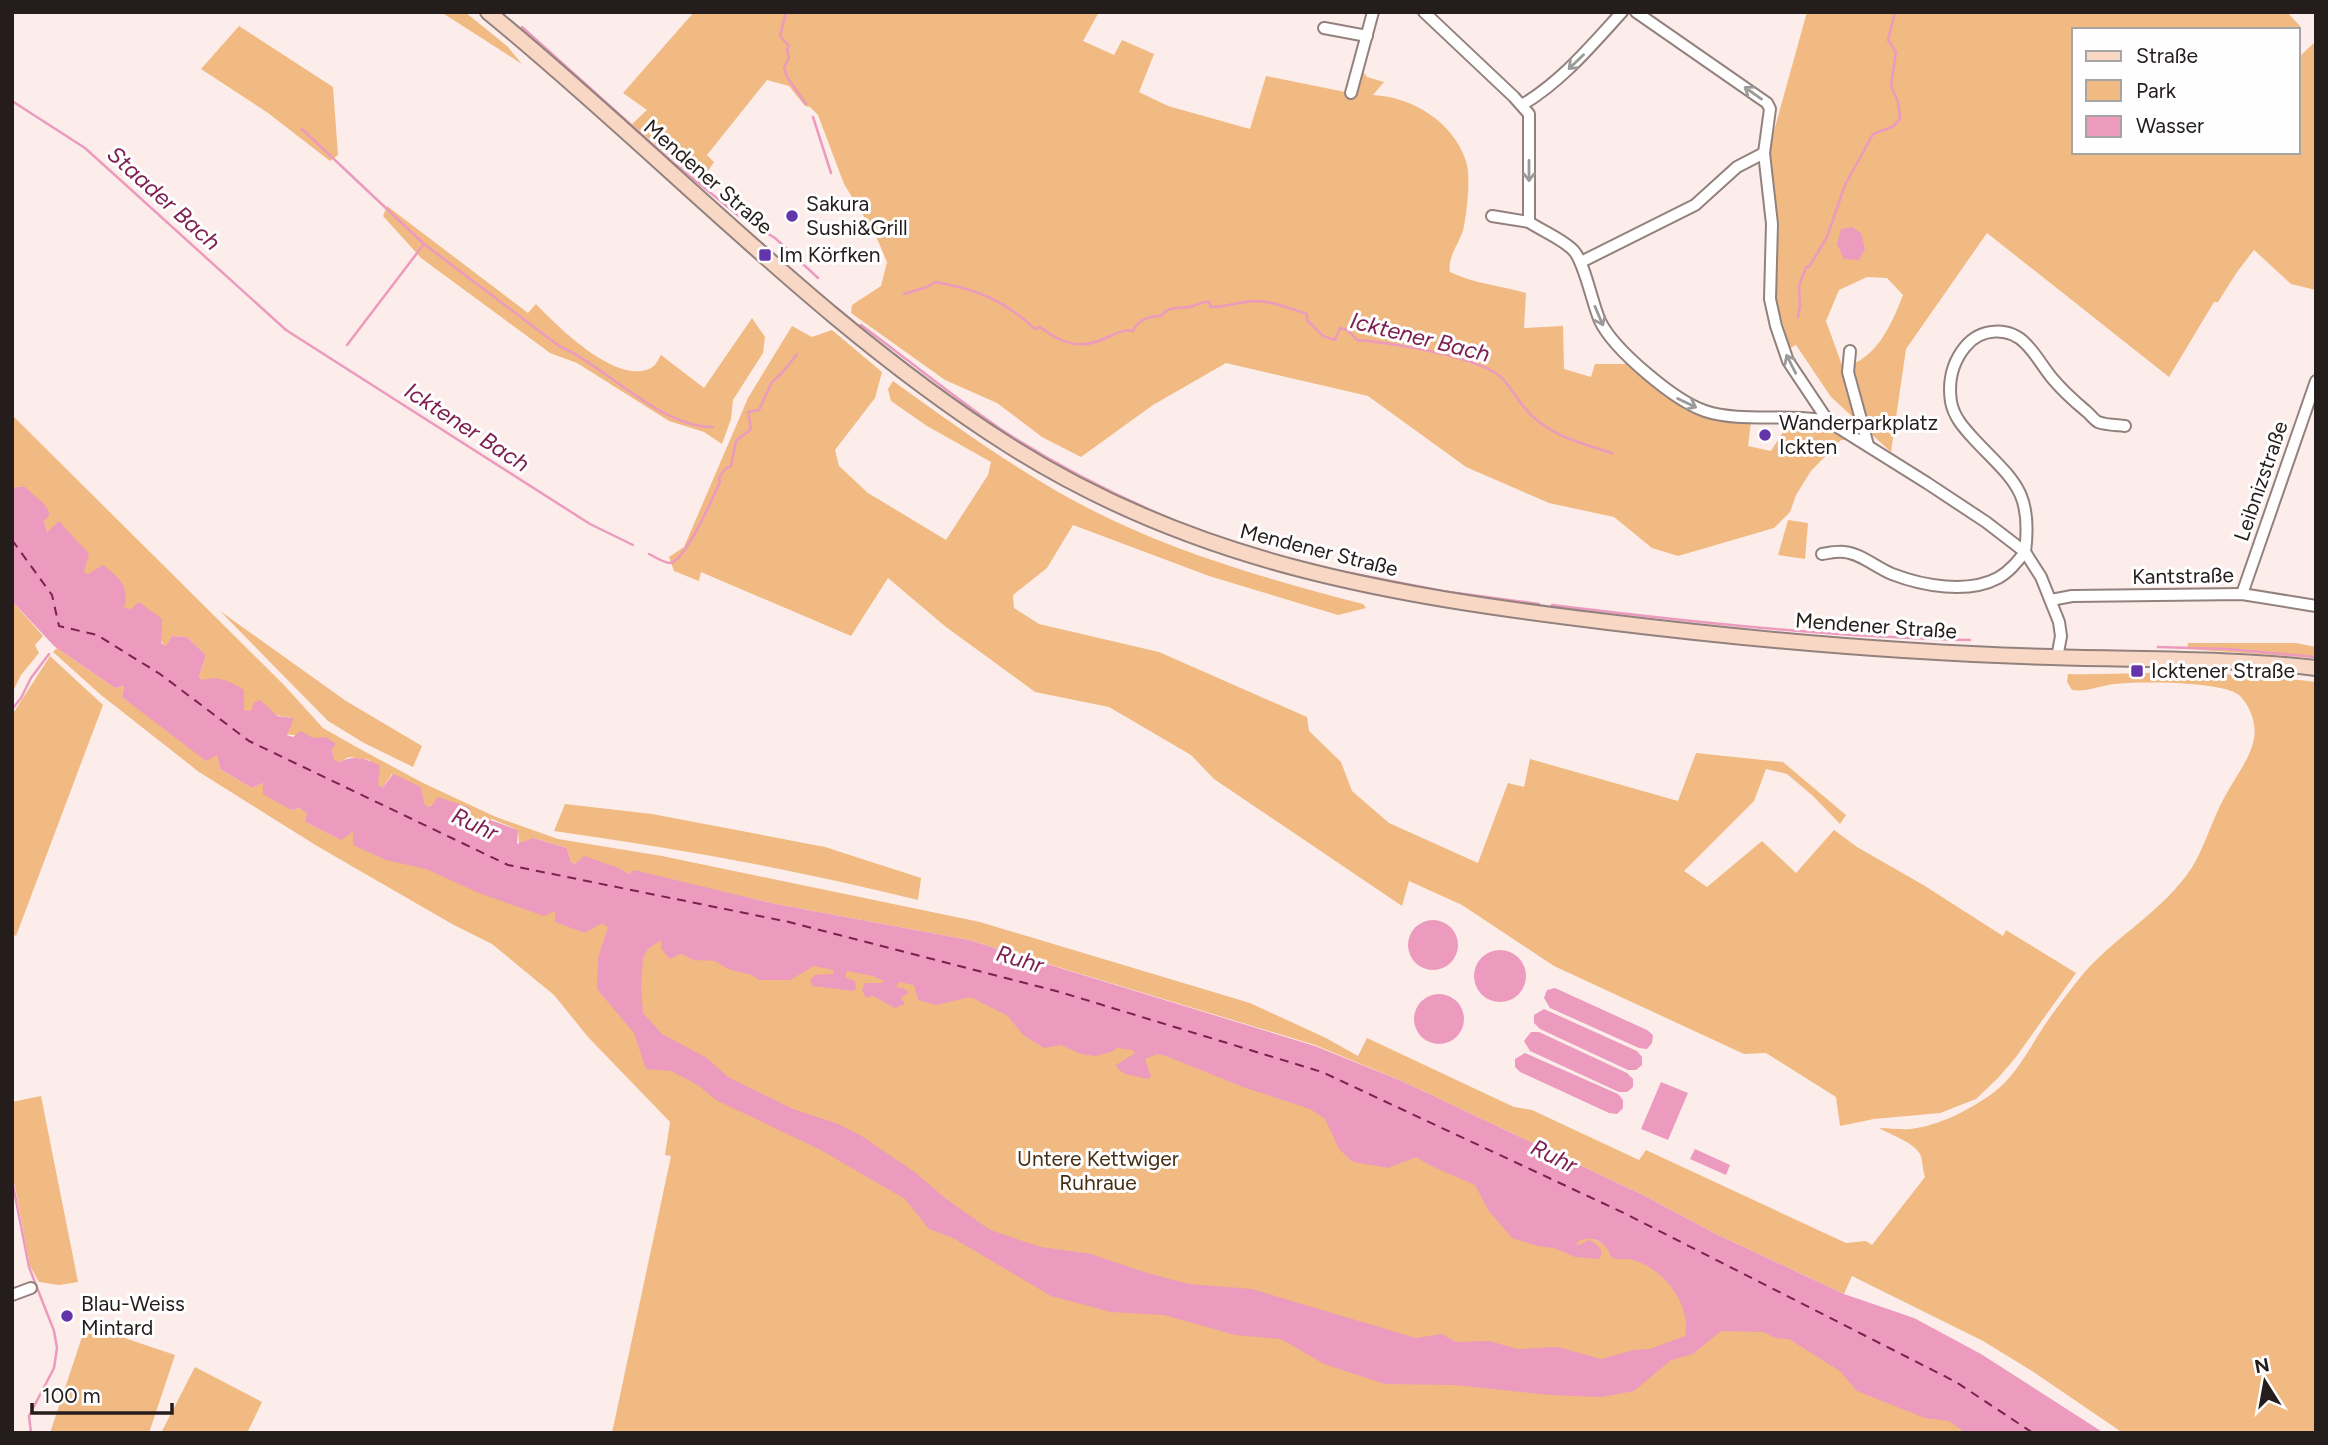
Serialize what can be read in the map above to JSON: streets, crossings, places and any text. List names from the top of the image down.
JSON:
{
  "streets": {
    "main road": ["Mendener Straße"],
    "street": ["Leibnizstraße", "Kantstraße"]
  },
  "crossings": [
    ["Leibnizstraße", "Kantstraße"]
  ],
  "water": ["Staader Bach", "Icktener Bach", "Ruhr"],
  "parks": ["Untere Kettwiger Ruhraue"],
  "places": {
    "other": ["Sakura Sushi&Grill", "Wanderparkplatz Ickten", "Blau-Weiss Mintard"],
    "transit": ["Im Körfken", "Icktener Straße"]
  },
  "legend": ["Straße", "Park", "Wasser"],
  "scale_bar": "100 m",
  "north": "top"
}
